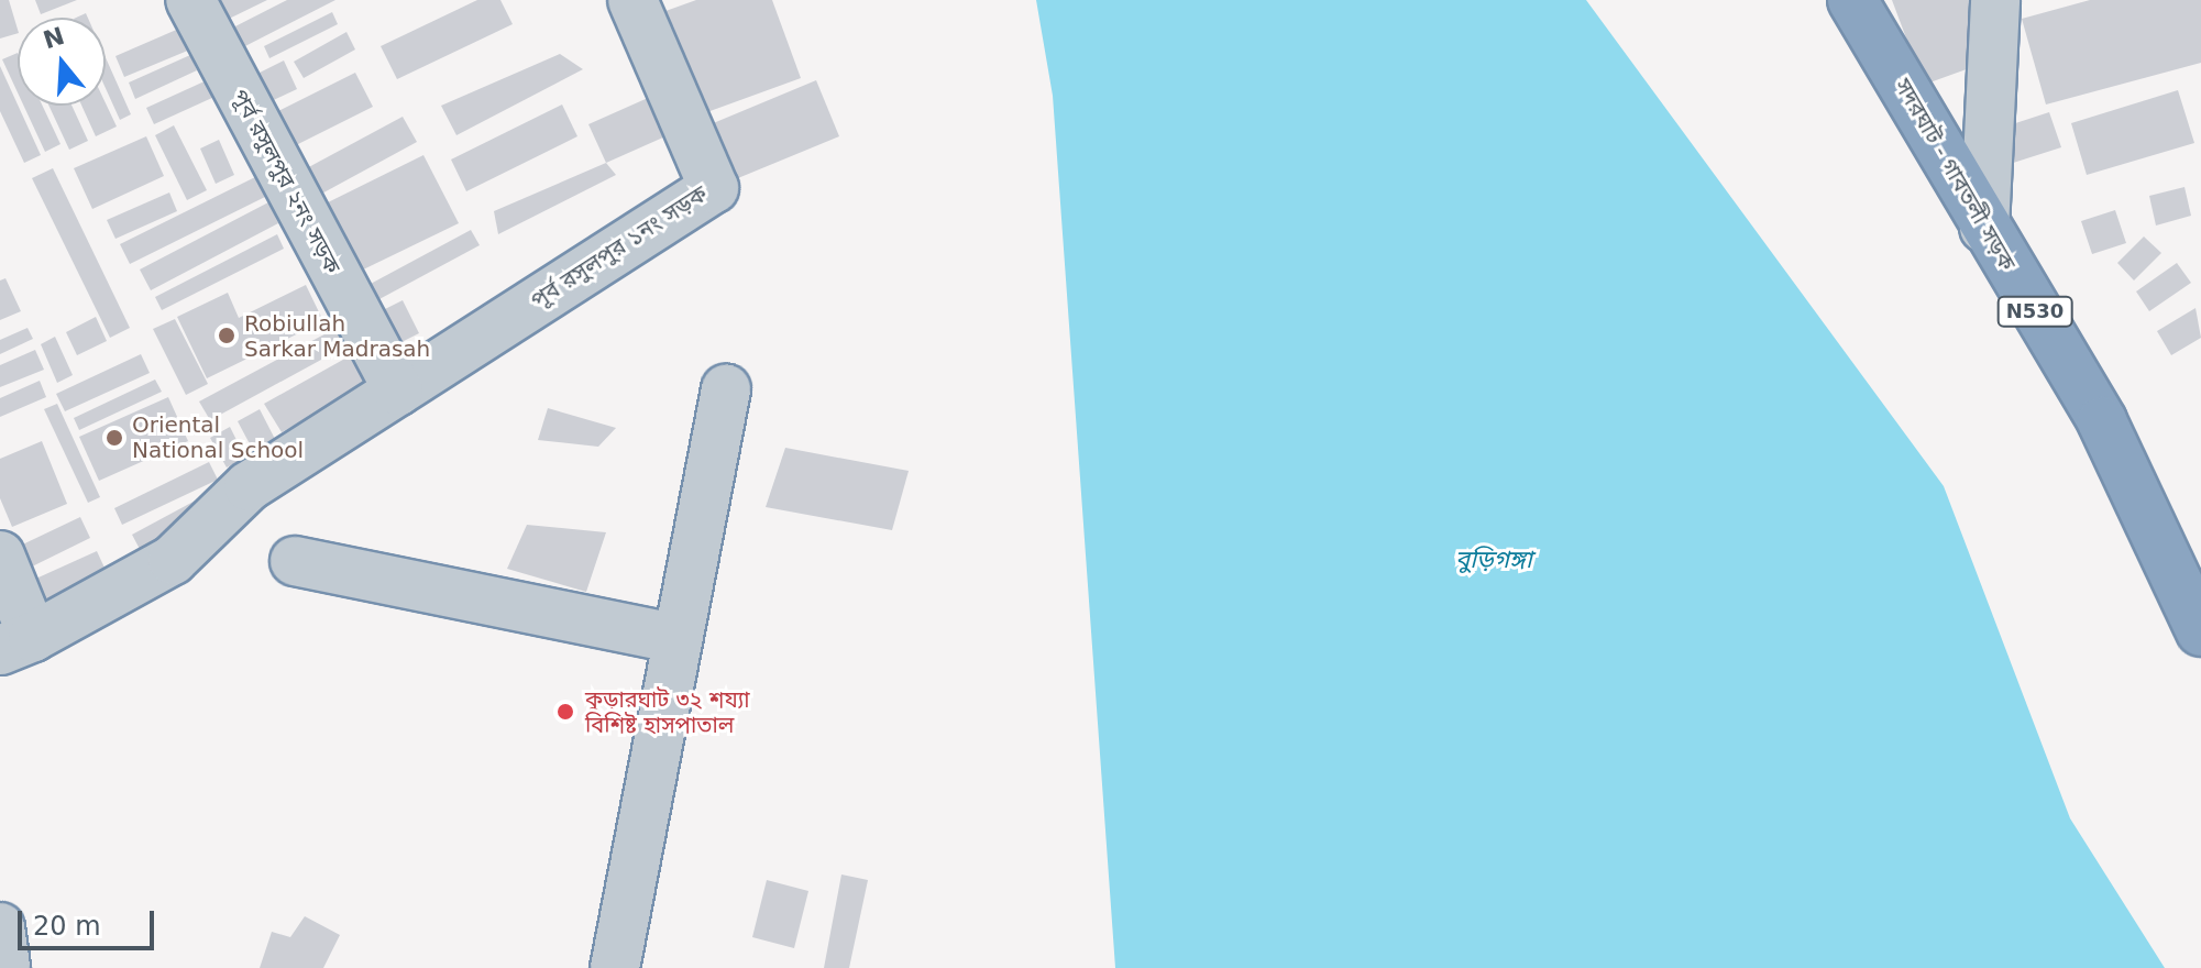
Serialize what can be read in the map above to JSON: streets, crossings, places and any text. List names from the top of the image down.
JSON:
{
  "streets": {
    "highway": ["সদরঘাট - গাবতলী সড়ক", "N530"],
    "street": ["পূর্ব রসুলপুর ২নং সড়ক", "পূর্ব রসুলপুর ১নং সড়ক"]
  },
  "crossings": [
    ["পূর্ব রসুলপুর ২নং সড়ক", "পূর্ব রসুলপুর ১নং সড়ক"]
  ],
  "water": ["বুড়িগঙ্গা"],
  "places": ["Robiullah Sarkar Madrasah", "Oriental National School", "কুড়ারঘাট ৩২ শয্যা বিশিষ্ট হাসপাতাল"],
  "scale_bar": "20 m",
  "north": "top"
}
